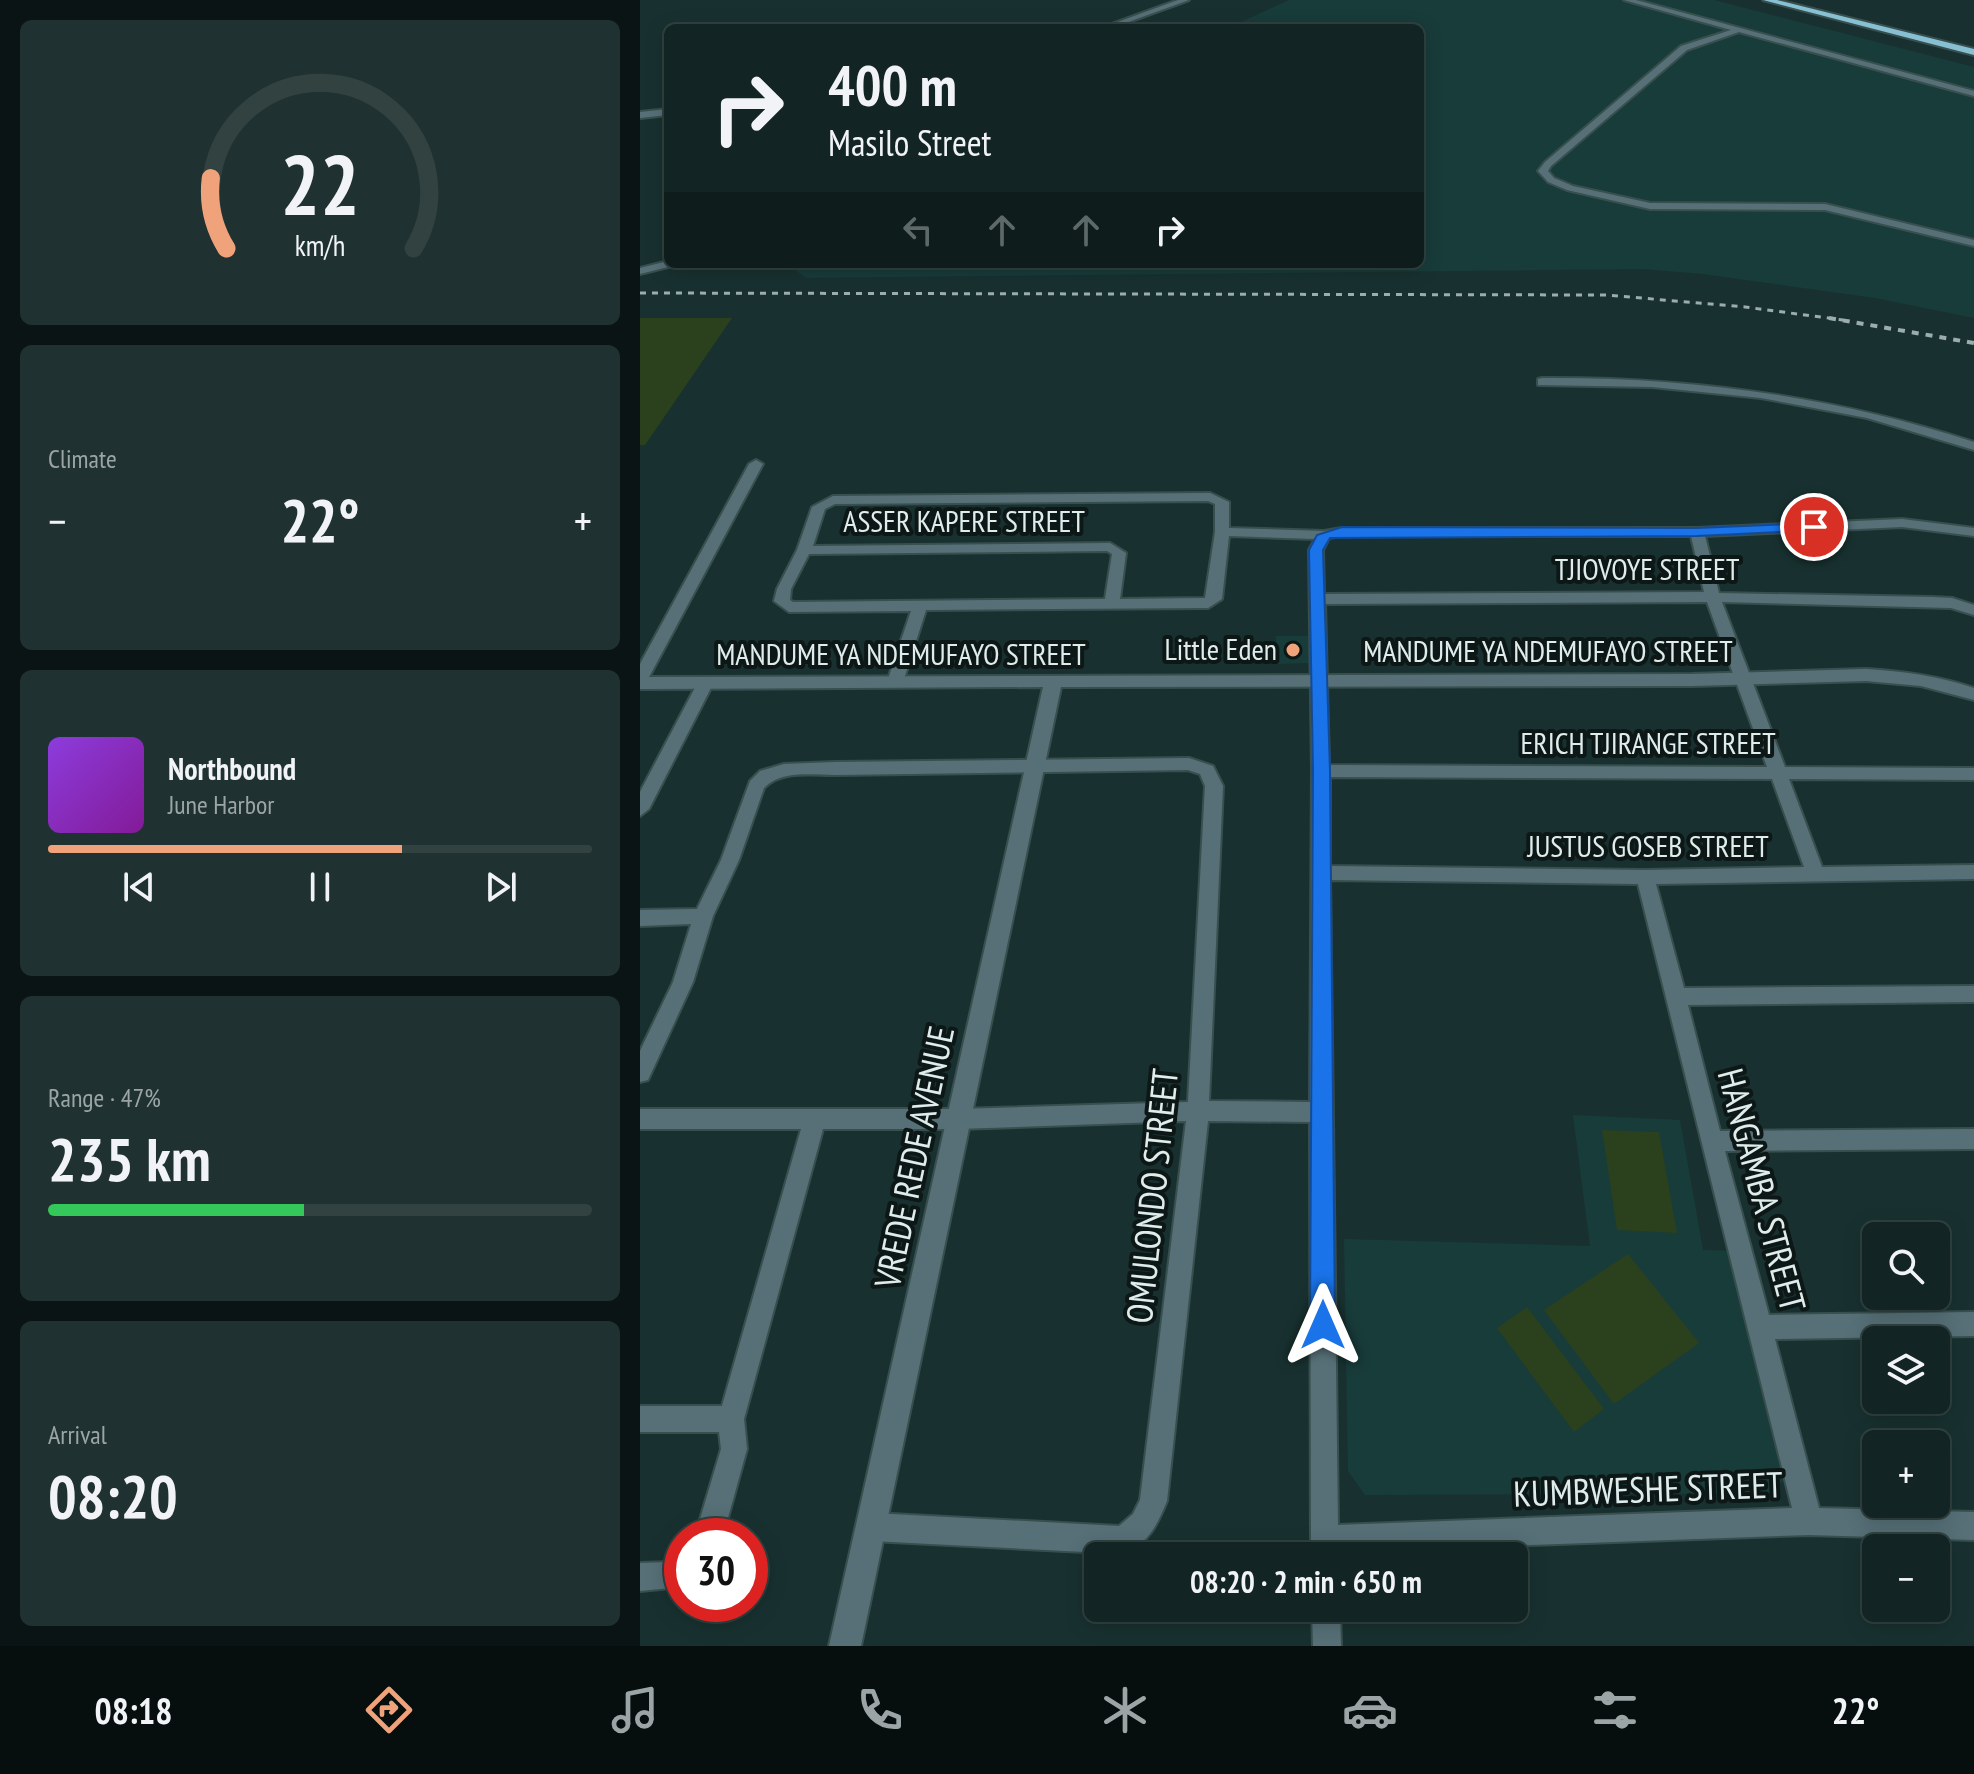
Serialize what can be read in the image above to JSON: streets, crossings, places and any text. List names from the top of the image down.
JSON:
{
  "streets": {
    "street": [
      "ASSER KAPERE STREET",
      "TJIOVOYE STREET",
      "MANDUME YA NDEMUFAYO STREET",
      "ERICH TJIRANGE STREET",
      "JUSTUS GOSEB STREET",
      "VREDE REDE AVENUE",
      "HANGAMBA STREET",
      "OMULONDO STREET",
      "KUMBWESHE STREET"
    ]
  },
  "crossings": [
    ["MANDUME YA NDEMUFAYO STREET", "VREDE REDE AVENUE"],
    ["JUSTUS GOSEB STREET", "HANGAMBA STREET"],
    ["VREDE REDE AVENUE", "OMULONDO STREET"],
    ["HANGAMBA STREET", "KUMBWESHE STREET"]
  ],
  "places": ["Little Eden"],
  "page": {
    "turn": ["400 m", "Masilo Street"],
    "tile": [
      "Climate",
      ["Range · 47%", "235 km"],
      ["Arrival", "08:20"]
    ],
    "heat": ["−", "22°", "+"],
    "song": ["Northbound", "June Harbor"],
    "map_buttons": ["+", "−"],
    "limit": "30",
    "trip": "08:20 · 2 min · 650 m",
    "tabs": ["08:18", "22°"],
    "gauge": ["22", "km/h"]
  }
}
